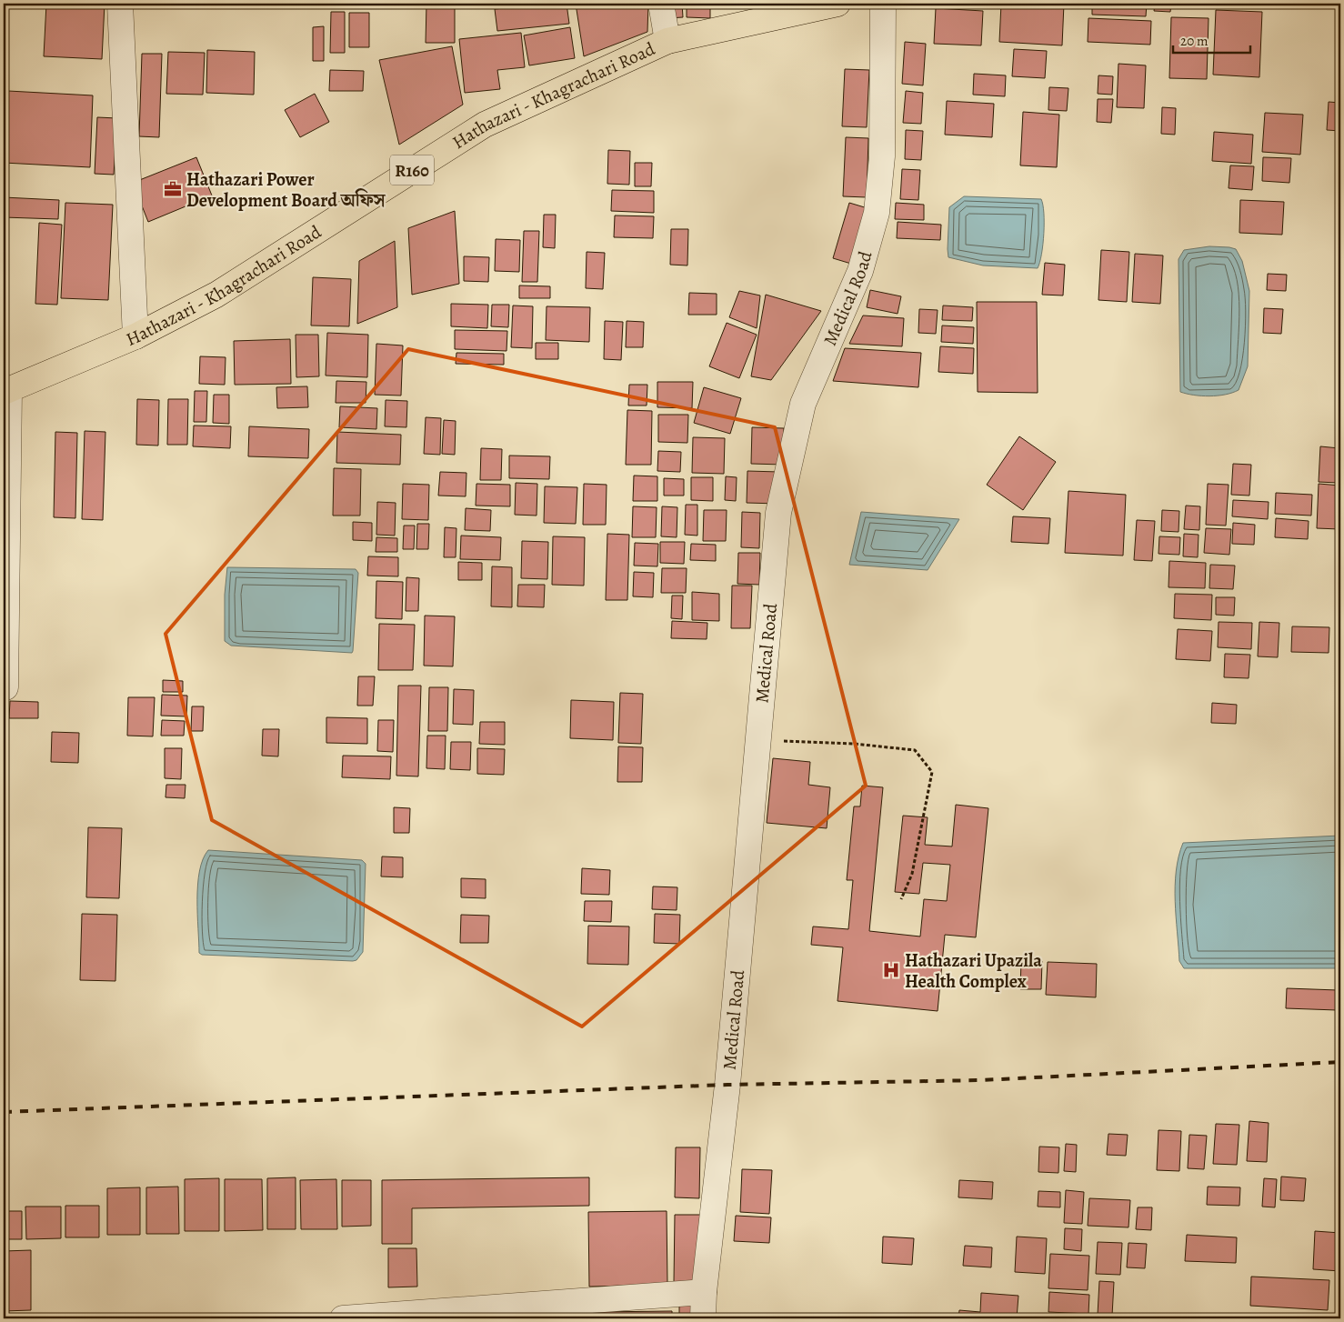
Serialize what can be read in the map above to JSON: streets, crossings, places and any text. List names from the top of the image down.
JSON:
{
  "streets": {
    "main road": ["Hathazari - Khagrachari Road", "R160"],
    "street": ["Medical Road"]
  },
  "places": {
    "office": ["Hathazari Power Development Board অফিস"],
    "hospital": ["Hathazari Upazila Health Complex"]
  },
  "scale_bar": "20 m"
}
